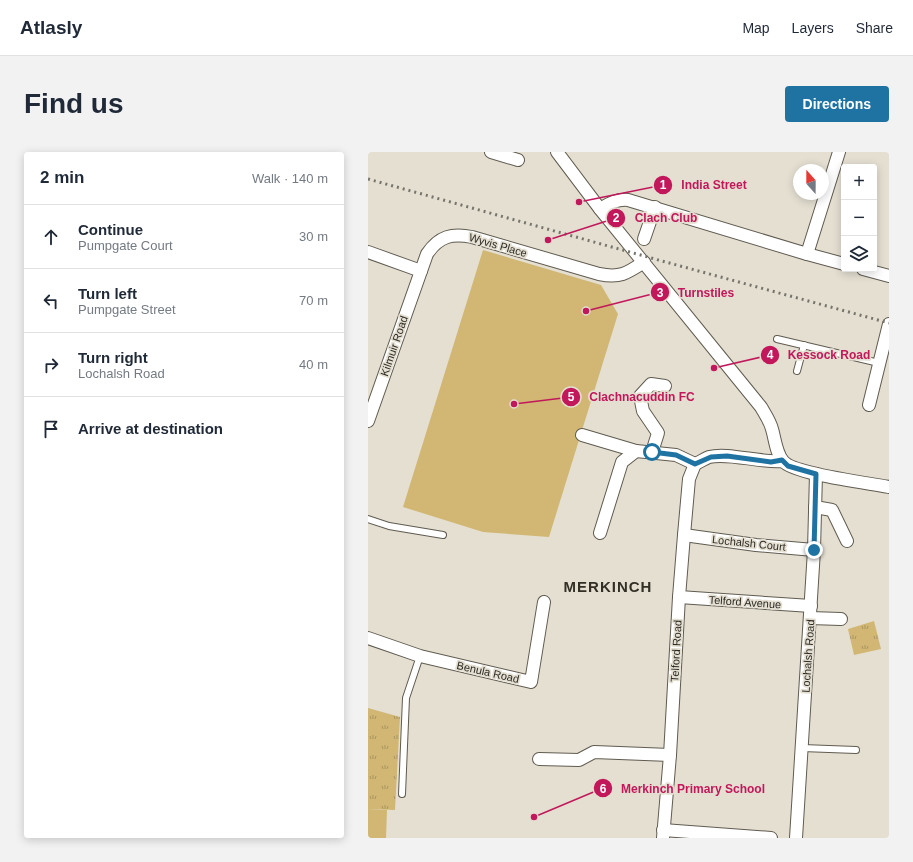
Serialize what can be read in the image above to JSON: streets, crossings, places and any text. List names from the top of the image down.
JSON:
{
  "streets": {
    "street": [
      "Wyvis Place",
      "Kilmuir Road",
      "Lochalsh Court",
      "Telford Avenue",
      "Telford Road",
      "Lochalsh Road",
      "Benula Road"
    ]
  },
  "crossings": [
    ["Wyvis Place", "Kilmuir Road"],
    ["Lochalsh Court", "Telford Road"],
    ["Lochalsh Court", "Lochalsh Road"],
    ["Telford Avenue", "Telford Road"],
    ["Telford Avenue", "Lochalsh Road"]
  ],
  "districts": ["MERKINCH"],
  "places": [
    "India Street",
    "Clach Club",
    "Turnstiles",
    "Kessock Road",
    "Clachnacuddin FC",
    "Merkinch Primary School"
  ],
  "north": "top",
  "page": {
    "header": "Atlasly",
    "nav": ["Map", "Layers", "Share"],
    "buttons": "Directions",
    "title": "Find us",
    "heading": ["2 min", "Walk · 140 m"],
    "map_buttons": ["+", "−"],
    "list": [
      ["Continue", "Pumpgate Court", "30 m"],
      ["Turn left", "Pumpgate Street", "70 m"],
      ["Turn right", "Lochalsh Road", "40 m"],
      "Arrive at destination"
    ]
  }
}
